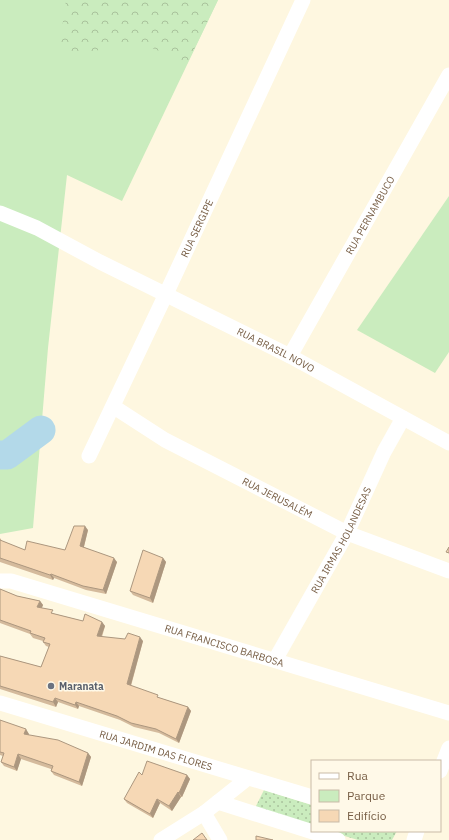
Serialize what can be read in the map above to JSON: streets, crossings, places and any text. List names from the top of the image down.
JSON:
{
  "streets": {
    "street": [
      "RUA PERNAMBUCO",
      "RUA SERGIPE",
      "RUA BRASIL NOVO",
      "RUA JERUSALÉM",
      "RUA IRMAS HOLANDESAS",
      "RUA FRANCISCO BARBOSA",
      "RUA JARDIM DAS FLORES"
    ]
  },
  "crossings": [
    ["RUA PERNAMBUCO", "RUA BRASIL NOVO"],
    ["RUA SERGIPE", "RUA BRASIL NOVO"],
    ["RUA SERGIPE", "RUA JERUSALÉM"],
    ["RUA BRASIL NOVO", "RUA IRMAS HOLANDESAS"],
    ["RUA JERUSALÉM", "RUA IRMAS HOLANDESAS"],
    ["RUA IRMAS HOLANDESAS", "RUA FRANCISCO BARBOSA"]
  ],
  "places": ["Maranata"],
  "legend": ["Rua", "Parque", "Edifício"]
}
